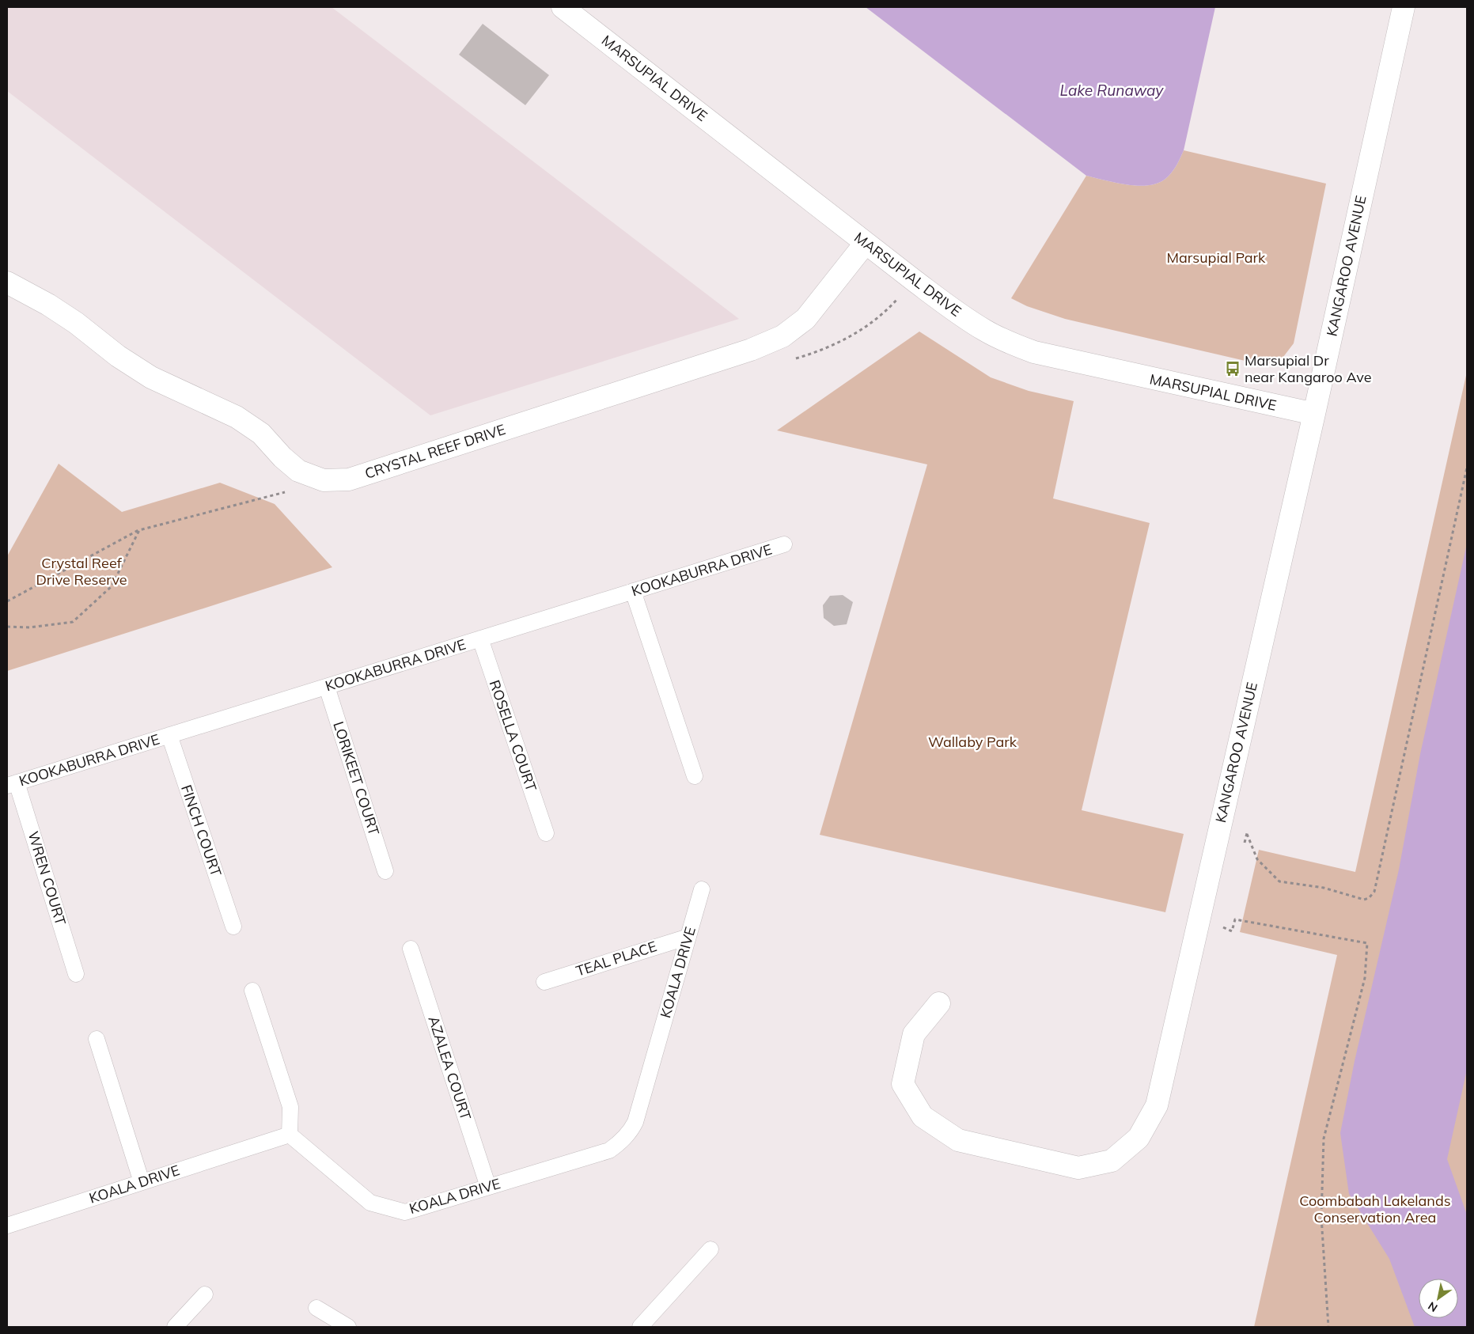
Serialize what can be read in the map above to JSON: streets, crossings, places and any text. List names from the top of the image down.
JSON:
{
  "streets": {
    "street": ["MARSUPIAL DRIVE", "KANGAROO AVENUE", "CRYSTAL REEF DRIVE"],
    "lane": [
      "KOOKABURRA DRIVE",
      "ROSELLA COURT",
      "LORIKEET COURT",
      "FINCH COURT",
      "WREN COURT",
      "TEAL PLACE",
      "KOALA DRIVE",
      "AZALEA COURT"
    ]
  },
  "crossings": [
    ["MARSUPIAL DRIVE", "KANGAROO AVENUE"],
    ["MARSUPIAL DRIVE", "CRYSTAL REEF DRIVE"],
    ["KOOKABURRA DRIVE", "ROSELLA COURT"],
    ["KOOKABURRA DRIVE", "LORIKEET COURT"],
    ["KOOKABURRA DRIVE", "FINCH COURT"],
    ["KOOKABURRA DRIVE", "WREN COURT"],
    ["TEAL PLACE", "KOALA DRIVE"],
    ["KOALA DRIVE", "AZALEA COURT"]
  ],
  "water": ["Lake Runaway"],
  "parks": [
    "Marsupial Park",
    "Crystal Reef Drive Reserve",
    "Wallaby Park",
    "Coombabah Lakelands Conservation Area"
  ],
  "places": {
    "bus stop": ["Marsupial Dr near Kangaroo Ave"]
  },
  "north": "bottom left"
}
